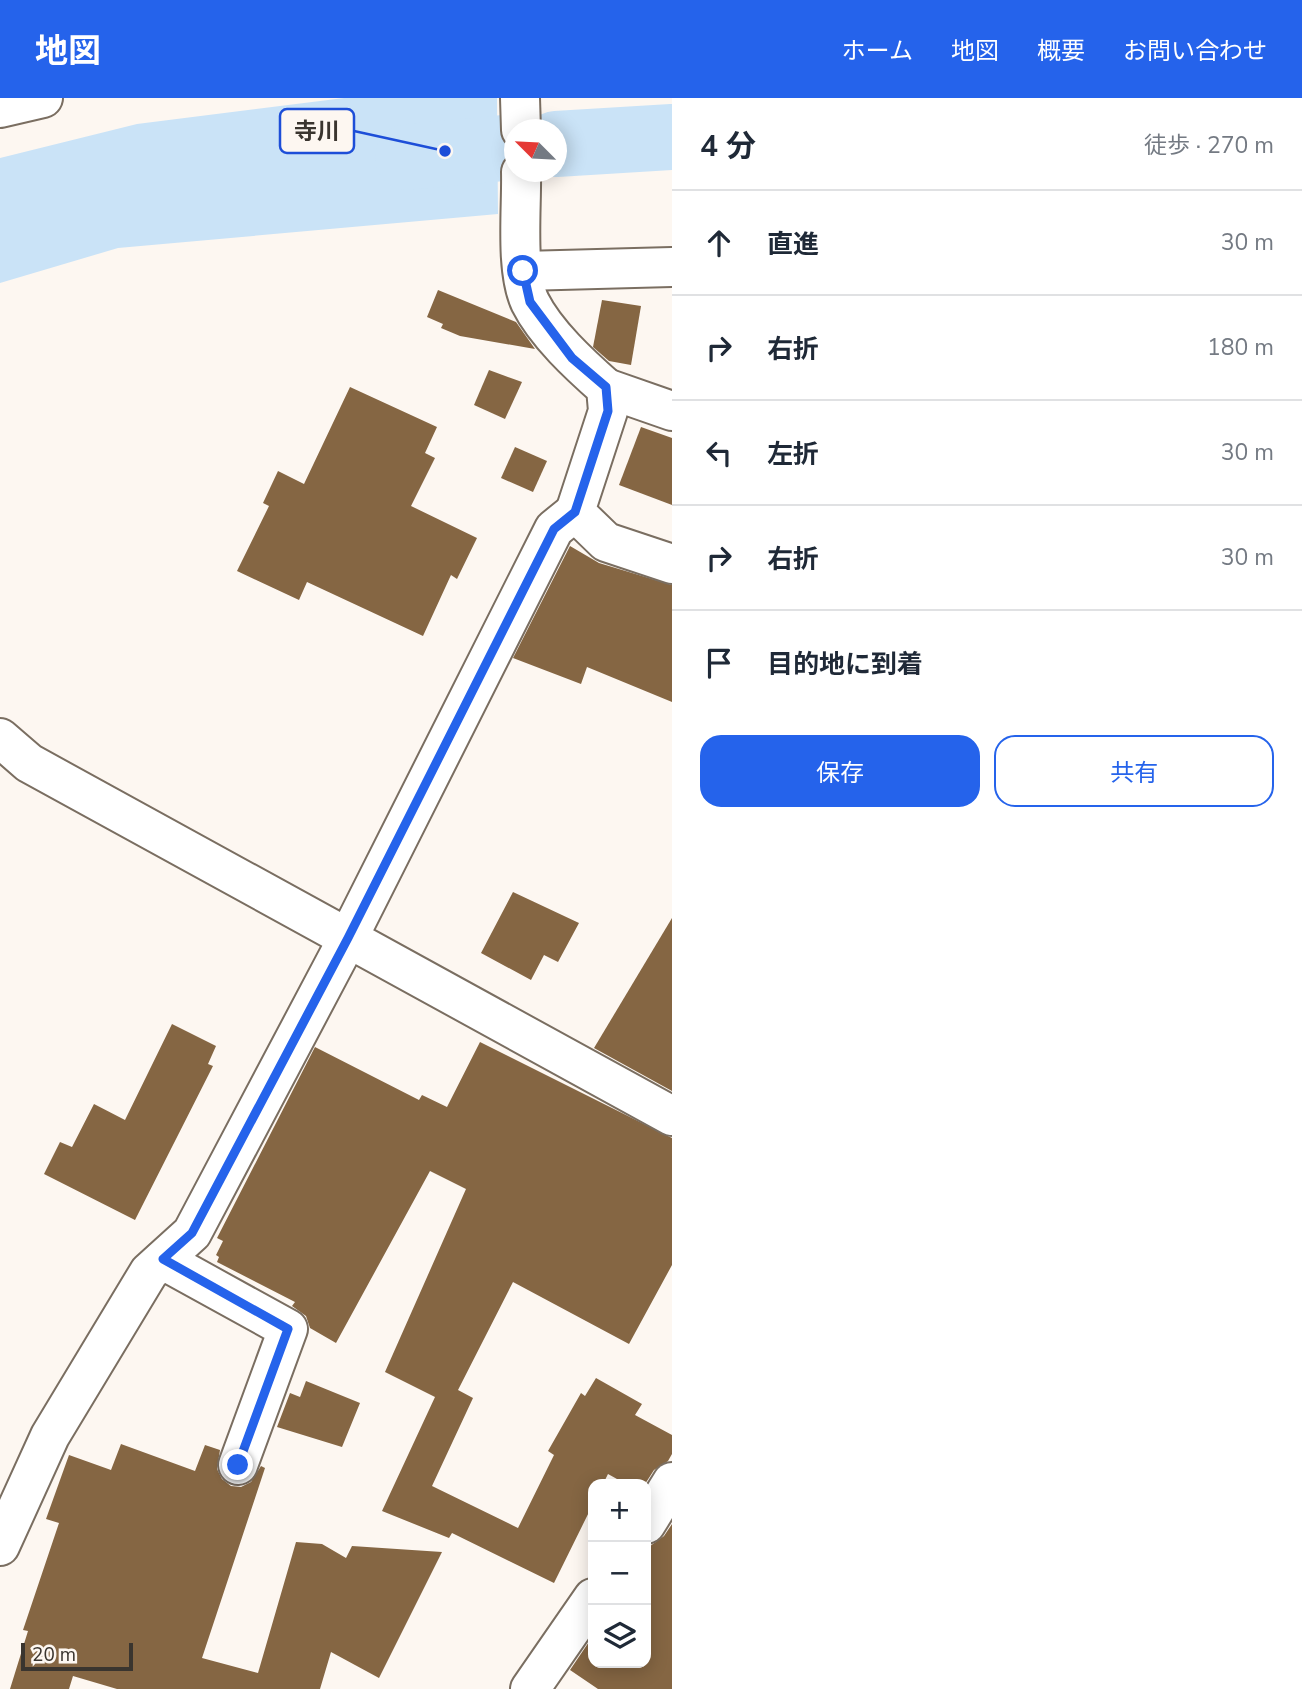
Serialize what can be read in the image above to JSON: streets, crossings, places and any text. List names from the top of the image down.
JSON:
{
  "places": ["寺川"],
  "scale_bar": "20 m",
  "north": "top left",
  "page": {
    "header": "地図",
    "nav": [
      "ホーム",
      "地図",
      "概要",
      "お問い合わせ"
    ],
    "heading": ["4 分", "徒歩 · 270 m"],
    "list": [
      ["直進", "30 m"],
      ["右折", "180 m"],
      ["左折", "30 m"],
      ["右折", "30 m"],
      "目的地に到着"
    ],
    "buttons": ["保存", "共有"],
    "map_buttons": ["+", "−"],
    "scale": "20 m"
  }
}
